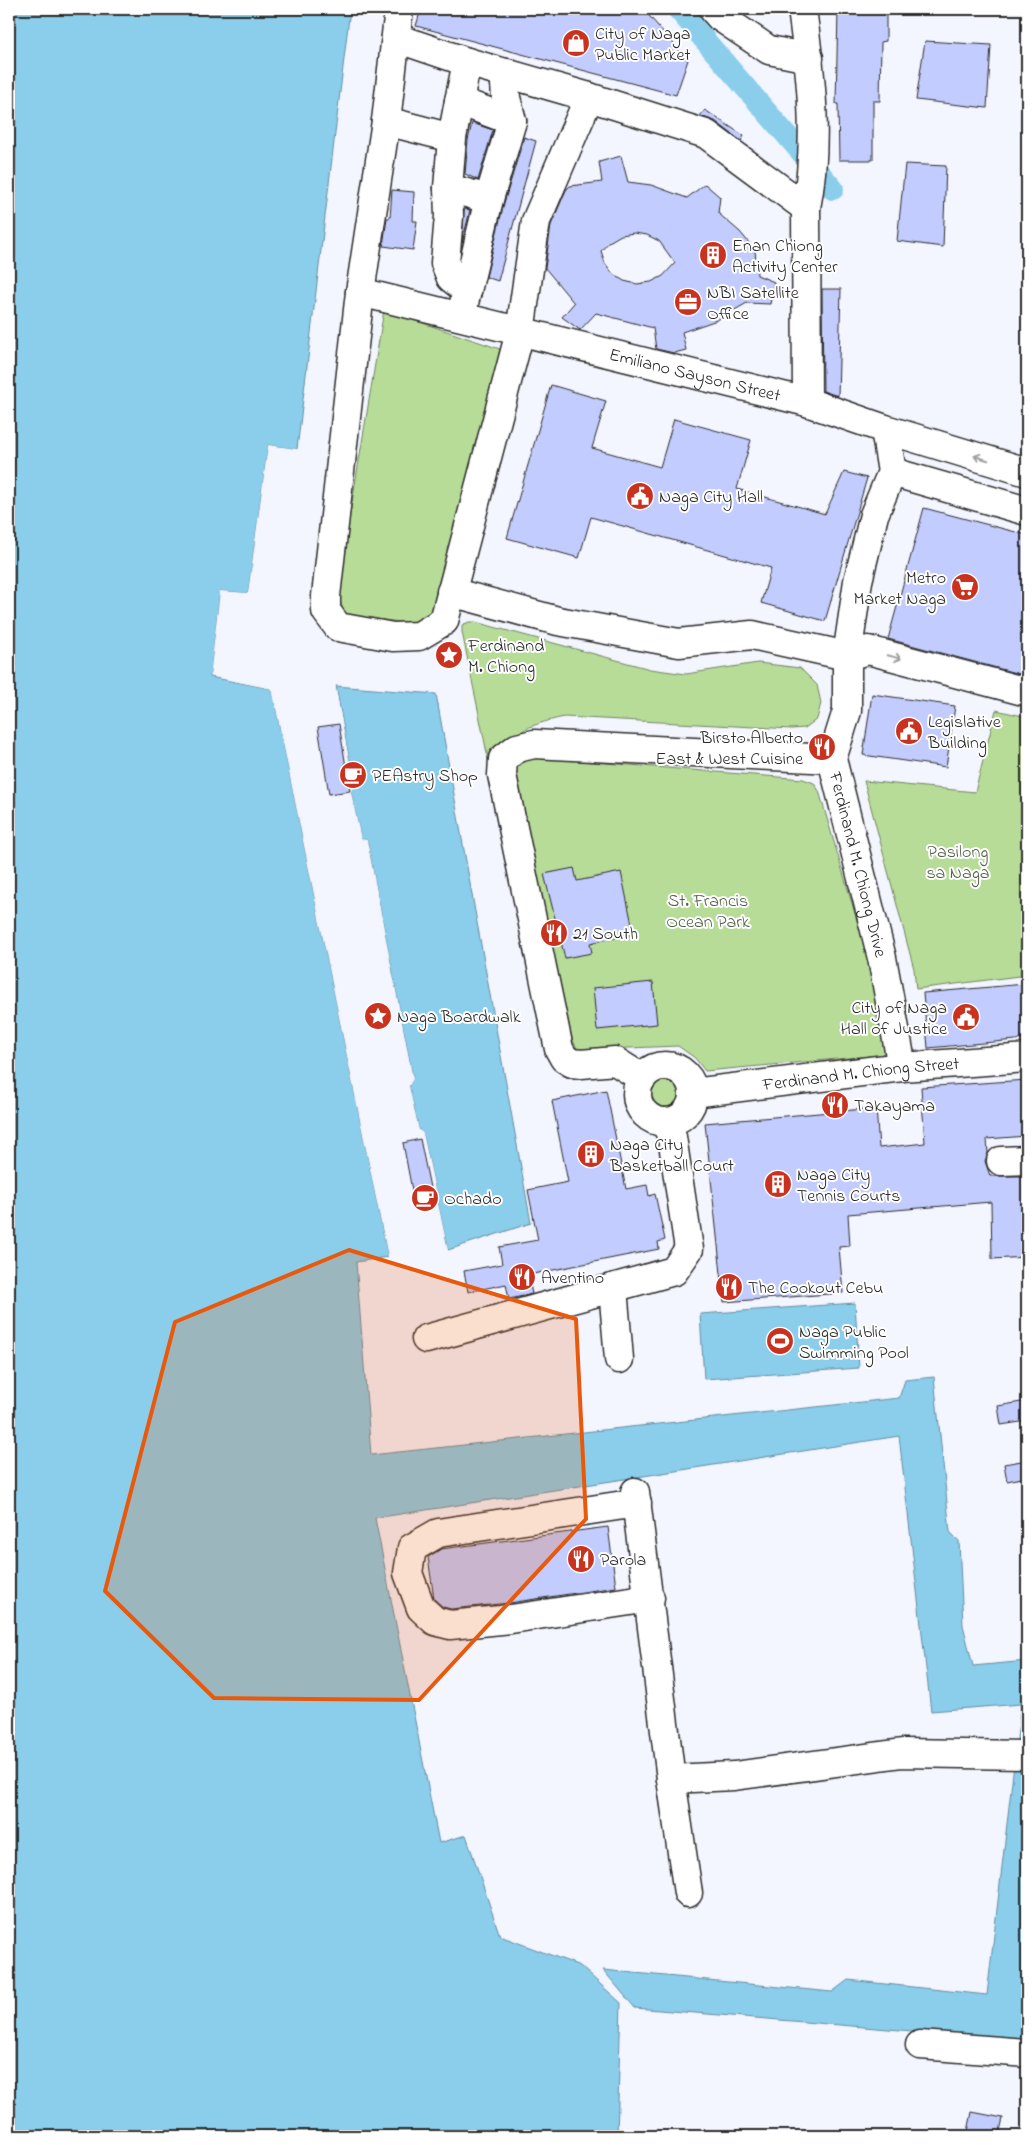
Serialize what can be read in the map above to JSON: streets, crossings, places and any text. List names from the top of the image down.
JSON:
{
  "streets": {
    "street": ["Emiliano Sayson Street", "Ferdinand M. Chiong Drive", "Ferdinand M. Chiong Street"]
  },
  "crossings": [
    ["Ferdinand M. Chiong Drive", "Ferdinand M. Chiong Street"]
  ],
  "parks": ["Pasilong sa Naga", "St. Francis Ocean Park"],
  "places": {
    "shop": ["City of Naga Public Market"],
    "building": ["Enan Chiong Activity Center", "Naga City Basketball Court", "Naga City Tennis Courts"],
    "office": ["NBI Satellite Office"],
    "public building": ["Naga City Hall", "Legislative Building", "City of Naga Hall of Justice"],
    "supermarket": ["Metro Market Naga"],
    "place": ["Ferdinand M. Chiong", "Naga Boardwalk"],
    "restaurant": [
      "Birsto Alberto East & West Cuisine",
      "21 South",
      "Takayama",
      "Aventino",
      "The Cookout Cebu",
      "Parola"
    ],
    "cafe": ["PEAstry Shop", "Ochado"],
    "sports": ["Naga Public Swimming Pool"]
  }
}
